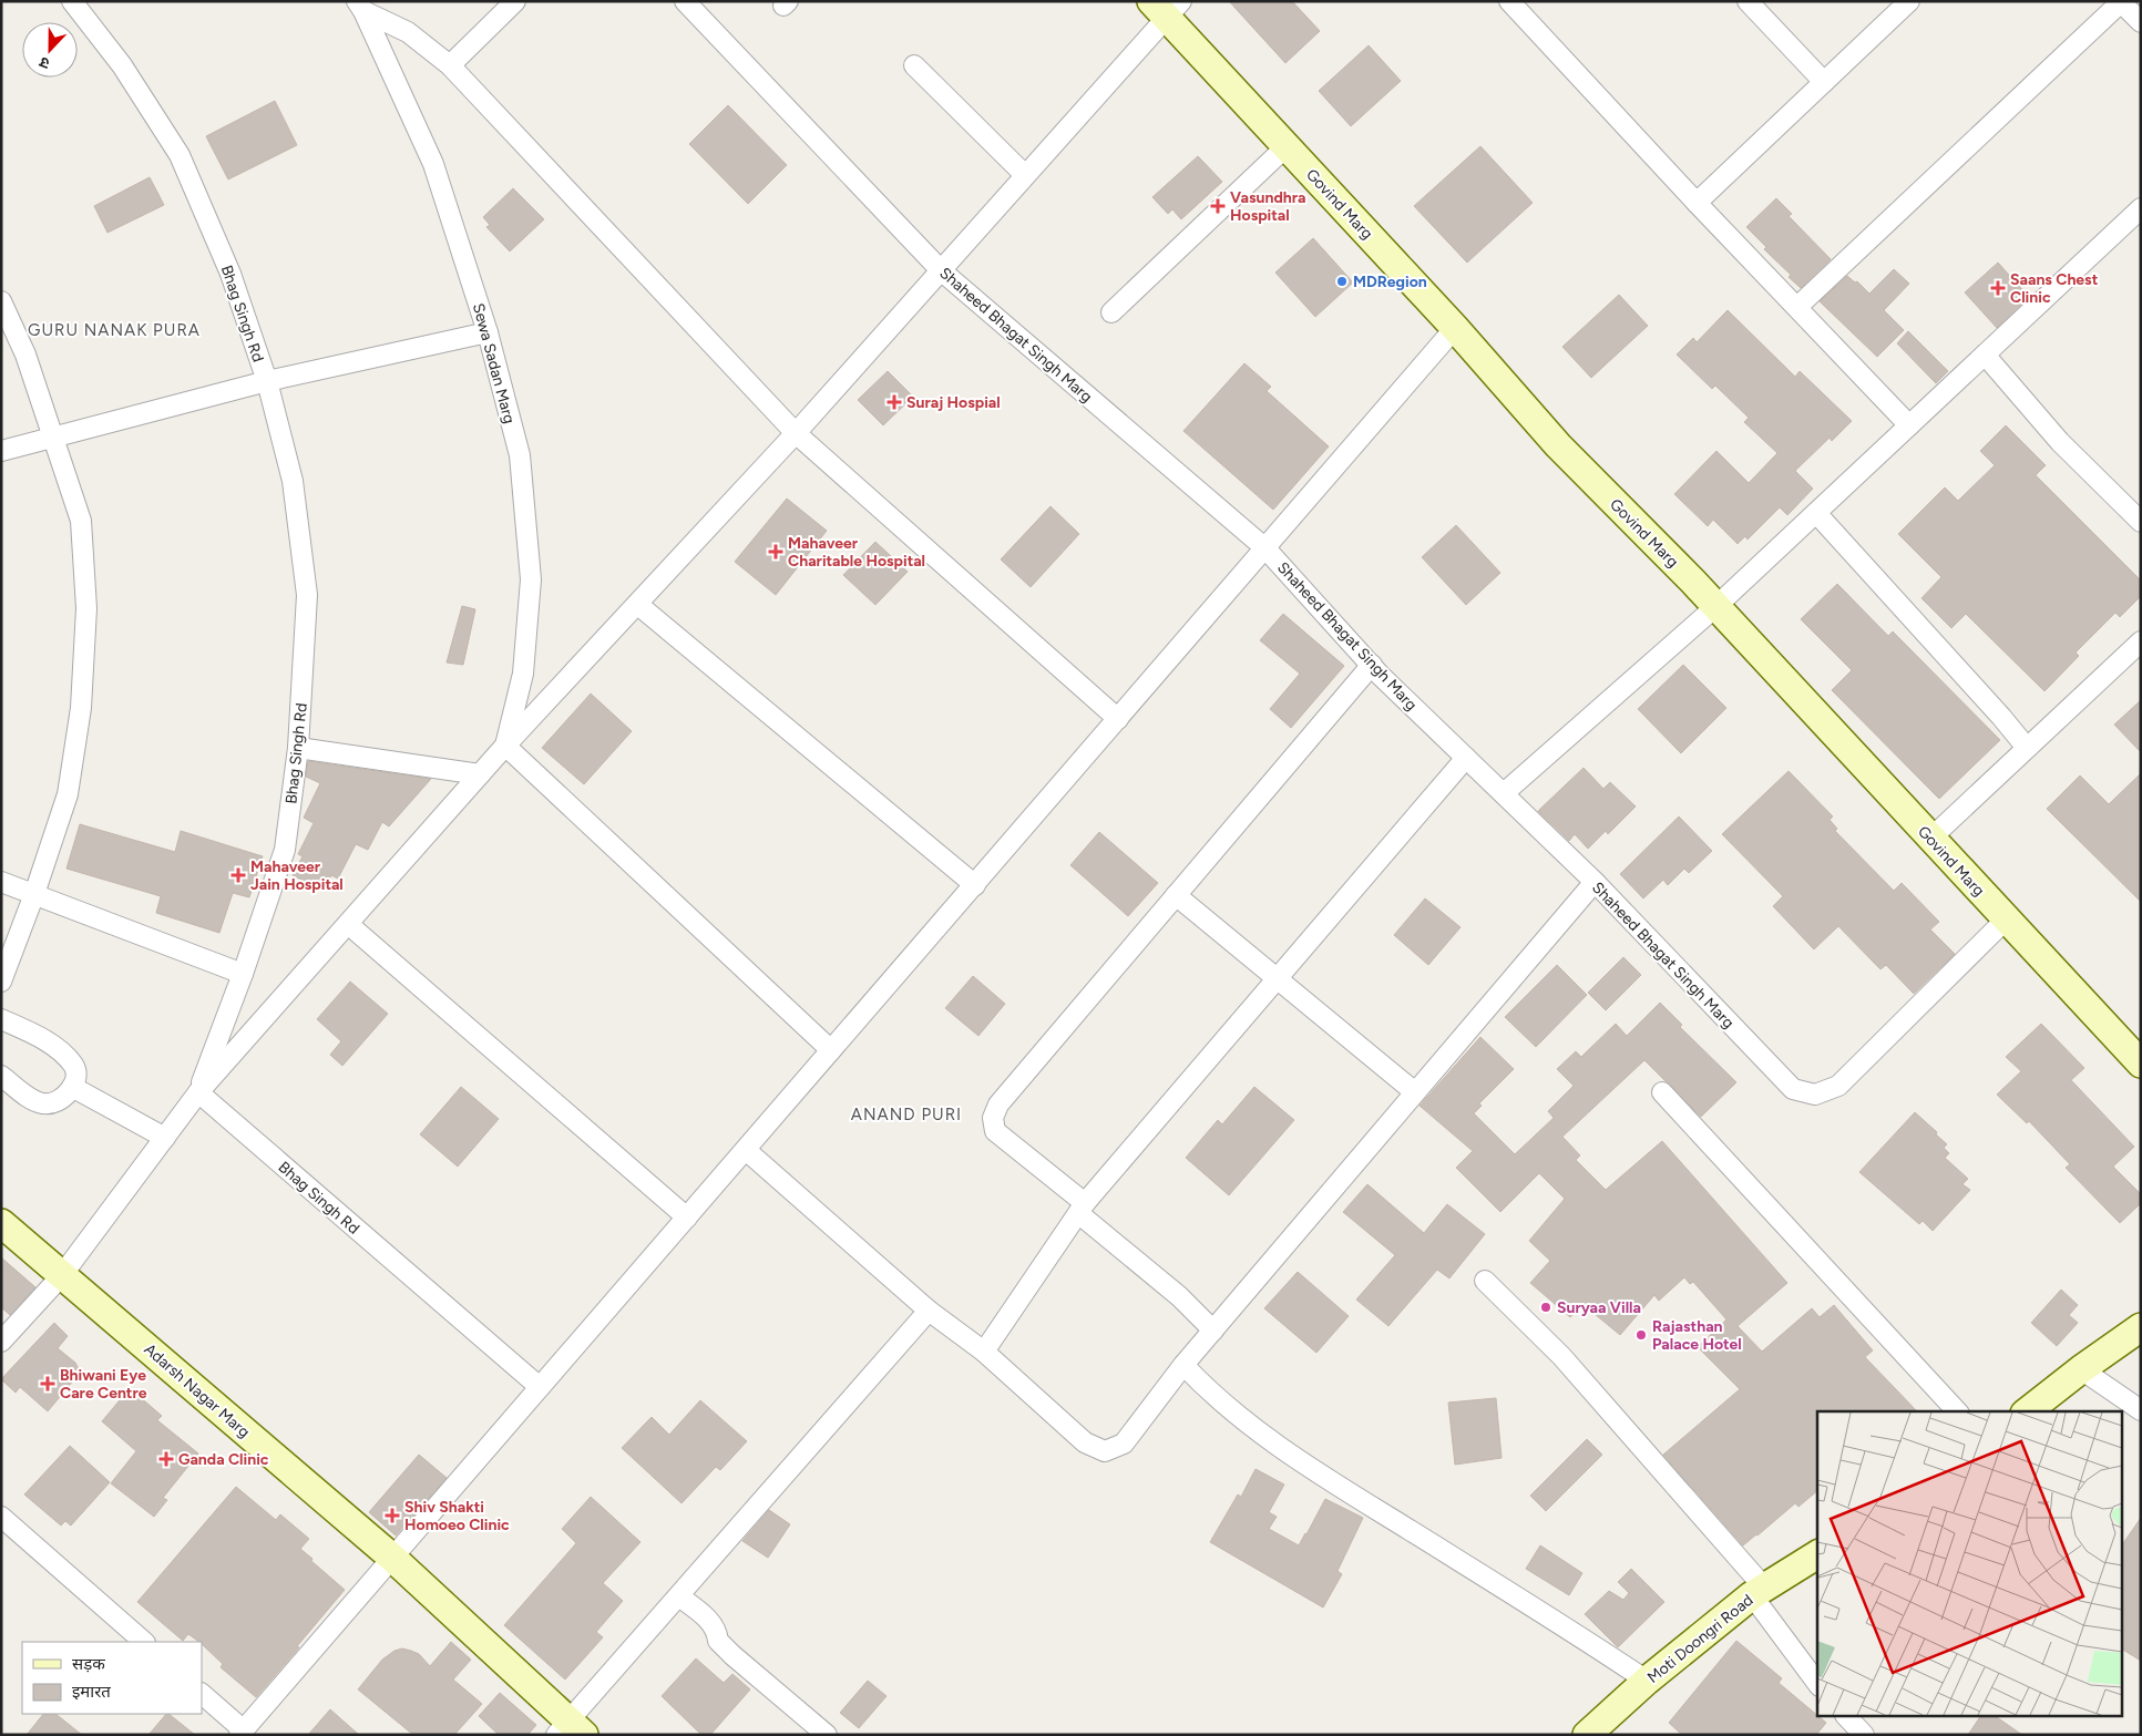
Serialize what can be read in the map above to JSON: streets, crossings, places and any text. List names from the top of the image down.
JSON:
{
  "streets": {
    "street": [
      "Govind Marg",
      "Bhag Singh Rd",
      "Shaheed Bhagat Singh Marg",
      "Sewa Sadan Marg",
      "Adarsh Nagar Marg",
      "Moti Doongri Road"
    ]
  },
  "crossings": [
    ["Govind Marg", "Shaheed Bhagat Singh Marg"]
  ],
  "districts": ["GURU NANAK PURA", "ANAND PURI"],
  "places": {
    "health": [
      "Vasundhra Hospital",
      "Saans Chest Clinic",
      "Suraj Hospial",
      "Mahaveer Charitable Hospital",
      "Mahaveer Jain Hospital",
      "Bhiwani Eye Care Centre",
      "Ganda Clinic",
      "Shiv Shakti Homoeo Clinic"
    ],
    "other": ["MDRegion", "Suryaa Villa", "Rajasthan Palace Hotel"]
  },
  "legend": ["सड़क", "इमारत"],
  "north": "bottom"
}
